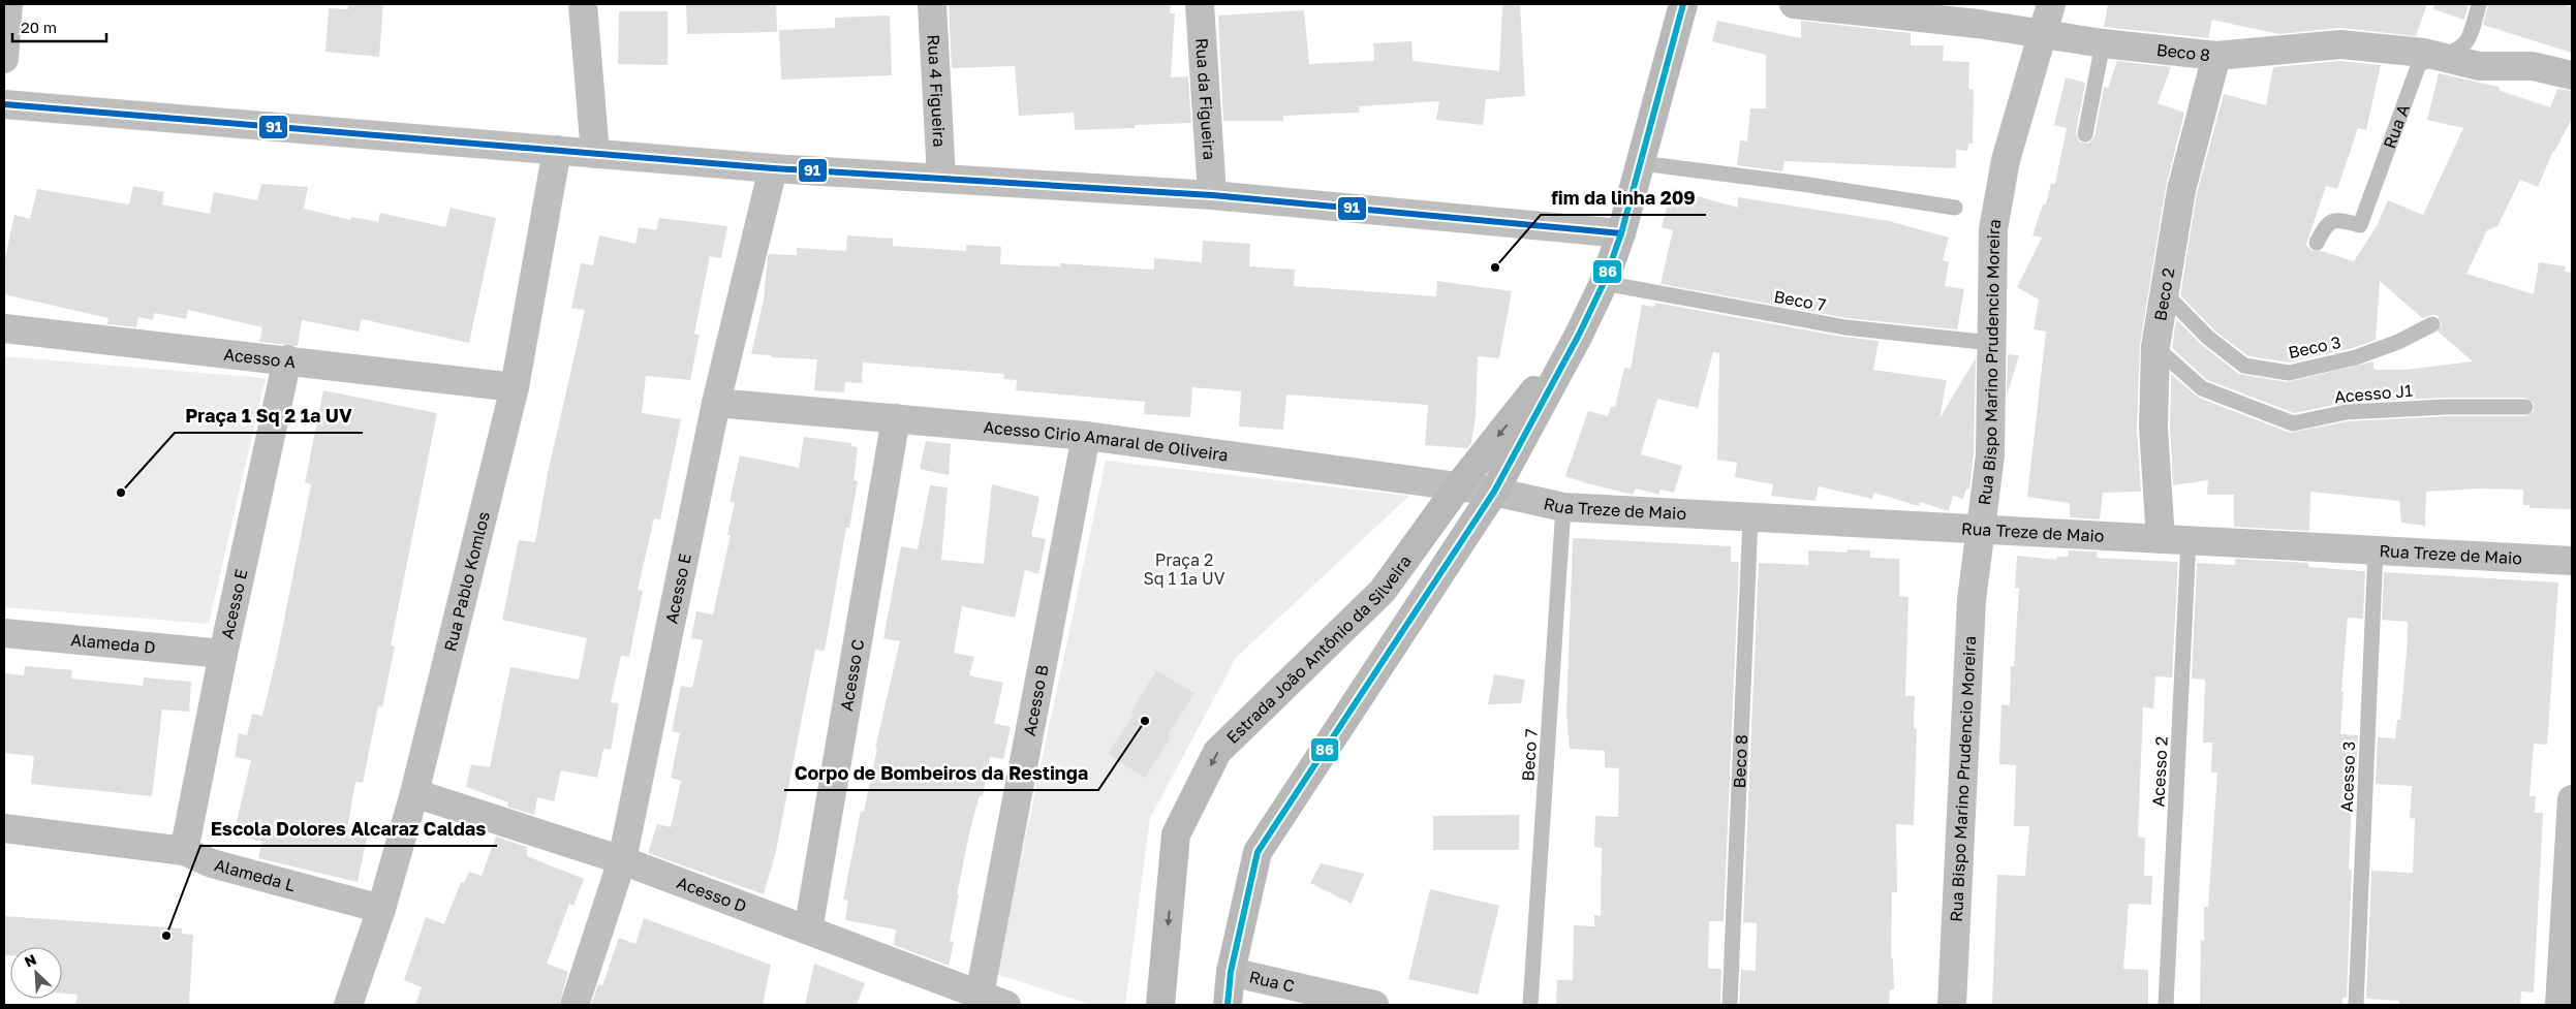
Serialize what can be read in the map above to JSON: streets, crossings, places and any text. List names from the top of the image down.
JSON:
{
  "streets": {
    "main road": ["Estrada João Antônio da Silveira"],
    "street": [
      "Beco 8",
      "Rua 4 Figueira",
      "Rua da Figueira",
      "Beco 2",
      "Acesso A",
      "Rua Bispo Marino Prudencio Moreira",
      "Acesso Cirio Amaral de Oliveira",
      "Rua Treze de Maio",
      "Rua Pablo Komlos",
      "Acesso E",
      "Alameda D",
      "Acesso C",
      "Acesso B",
      "Alameda L",
      "Acesso D",
      "Rua C"
    ],
    "lane": [
      "Rua A",
      "Beco 7",
      "Beco 3",
      "Acesso J1",
      "Acesso 2",
      "Acesso 3"
    ]
  },
  "crossings": [
    ["Beco 8", "Rua A"],
    ["Beco 8", "Beco 2"],
    ["Beco 8", "Rua Bispo Marino Prudencio Moreira"],
    ["Beco 8", "Rua Treze de Maio"],
    ["Beco 2", "Beco 3"],
    ["Beco 2", "Acesso J1"],
    ["Beco 2", "Rua Treze de Maio"],
    ["Beco 7", "Rua Bispo Marino Prudencio Moreira"],
    ["Beco 7", "Rua Treze de Maio"],
    ["Beco 7", "Estrada João Antônio da Silveira"],
    ["Acesso A", "Rua Pablo Komlos"],
    ["Acesso A", "Acesso E"],
    ["Rua Bispo Marino Prudencio Moreira", "Rua Treze de Maio"],
    ["Acesso Cirio Amaral de Oliveira", "Rua Treze de Maio"],
    ["Acesso Cirio Amaral de Oliveira", "Acesso E"],
    ["Acesso Cirio Amaral de Oliveira", "Estrada João Antônio da Silveira"],
    ["Acesso Cirio Amaral de Oliveira", "Acesso C"],
    ["Acesso Cirio Amaral de Oliveira", "Acesso B"],
    ["Rua Treze de Maio", "Estrada João Antônio da Silveira"],
    ["Rua Treze de Maio", "Acesso 2"],
    ["Rua Treze de Maio", "Acesso 3"],
    ["Rua Pablo Komlos", "Alameda L"],
    ["Rua Pablo Komlos", "Acesso D"],
    ["Acesso E", "Alameda D"],
    ["Acesso E", "Alameda L"],
    ["Acesso E", "Acesso D"],
    ["Estrada João Antônio da Silveira", "Rua C"],
    ["Acesso C", "Acesso D"],
    ["Acesso B", "Acesso D"]
  ],
  "parks": ["Praça 2 Sq 1 1ª UV"],
  "places": [
    "fim da linha 209",
    "Praça 1 Sq 2 1ª UV",
    "Corpo de Bombeiros da Restinga",
    "Escola Dolores Alcaraz Caldas"
  ],
  "lines": ["transit line 86", "transit line 91"],
  "scale_bar": "20 m",
  "north": "top left"
}
